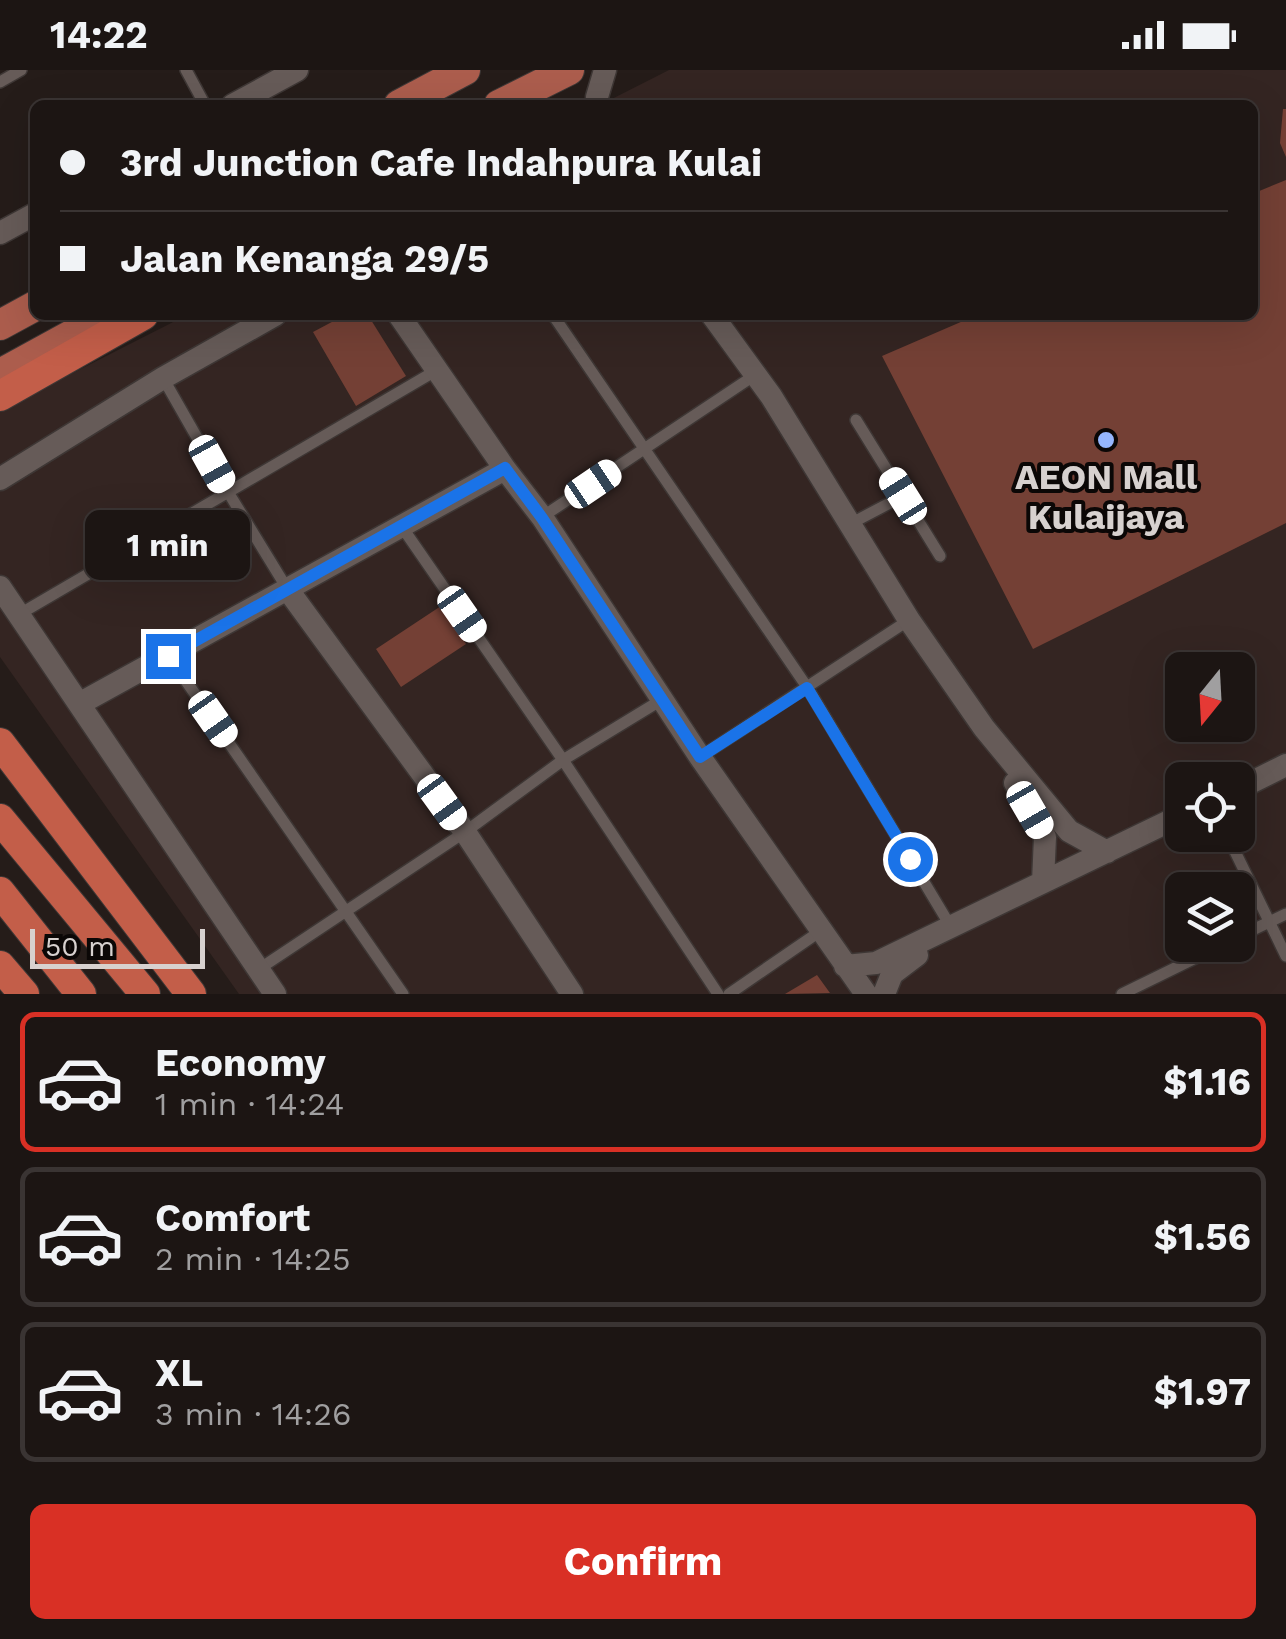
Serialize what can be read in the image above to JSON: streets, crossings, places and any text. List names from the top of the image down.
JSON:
{
  "places": ["AEON Mall Kulaijaya"],
  "scale_bar": "50 m",
  "north": "bottom",
  "page": {
    "status": "14:22",
    "banner": ["3rd Junction Cafe Indahpura Kulai", "Jalan Kenanga 29/5"],
    "bubble": "1 min",
    "scale": "50 m",
    "list": [
      {
        "name": "Economy",
        "note": "1 min · 14:24",
        "value": "$1.16"
      },
      {
        "name": "Comfort",
        "note": "2 min · 14:25",
        "value": "$1.56"
      },
      {
        "name": "XL",
        "note": "3 min · 14:26",
        "value": "$1.97"
      }
    ],
    "buttons": "Confirm"
  }
}
